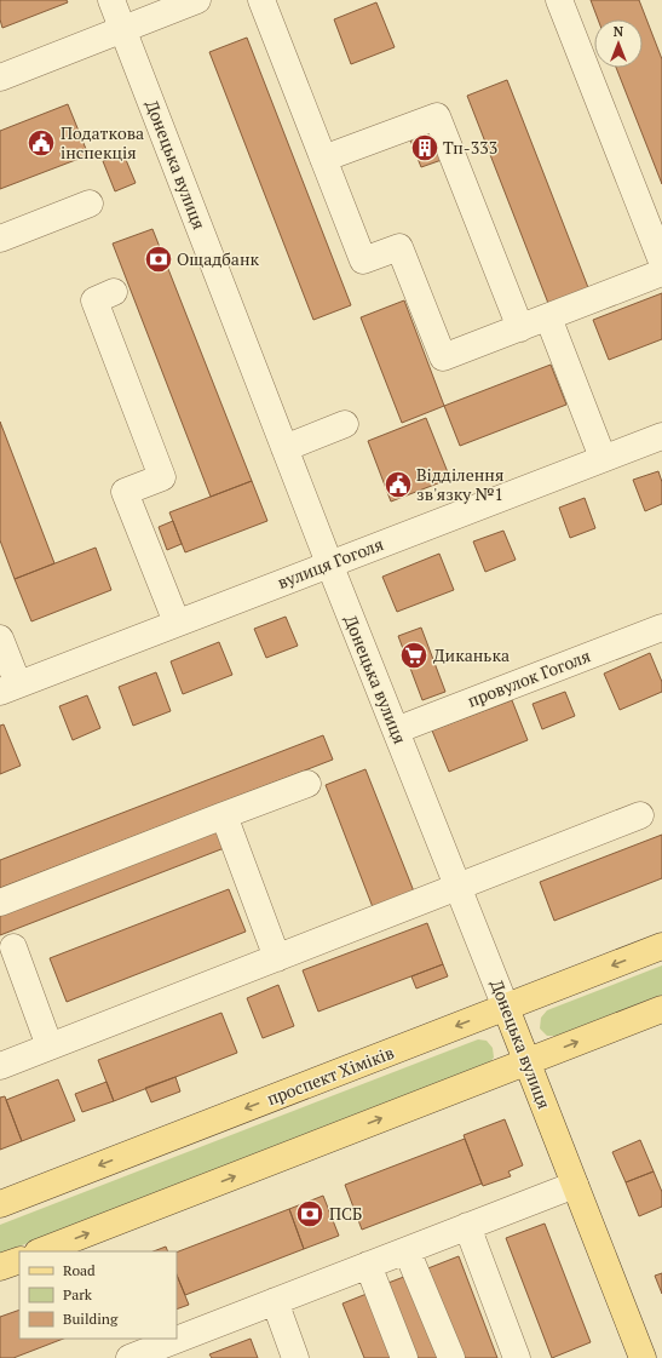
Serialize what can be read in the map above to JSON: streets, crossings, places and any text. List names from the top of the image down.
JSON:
{
  "streets": {
    "main road": ["Донецька вулиця", "проспект Хіміків"],
    "street": ["вулиця Гоголя", "провулок Гоголя"]
  },
  "crossings": [
    ["Донецька вулиця", "вулиця Гоголя"],
    ["Донецька вулиця", "провулок Гоголя"],
    ["Донецька вулиця", "проспект Хіміків"]
  ],
  "places": {
    "public building": ["Податкова інспекція", "Відділення зв'язку №1"],
    "building": ["Тп-333"],
    "bank": ["Ощадбанк", "ПСБ"],
    "supermarket": ["Диканька"]
  },
  "legend": ["Road", "Park", "Building"],
  "north": "top"
}
